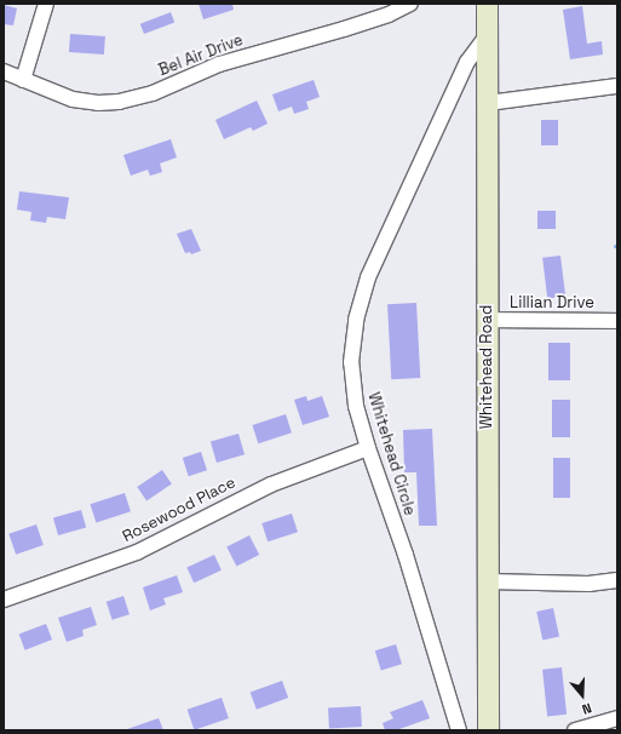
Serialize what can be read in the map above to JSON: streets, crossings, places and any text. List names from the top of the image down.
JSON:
{
  "streets": {
    "main road": ["Whitehead Road"],
    "street": [
      "Bel Air Drive",
      "Lillian Drive",
      "Whitehead Circle",
      "Rosewood Place"
    ]
  },
  "crossings": [
    ["Lillian Drive", "Whitehead Road"],
    ["Whitehead Road", "Whitehead Circle"],
    ["Whitehead Circle", "Rosewood Place"]
  ],
  "north": "bottom"
}
